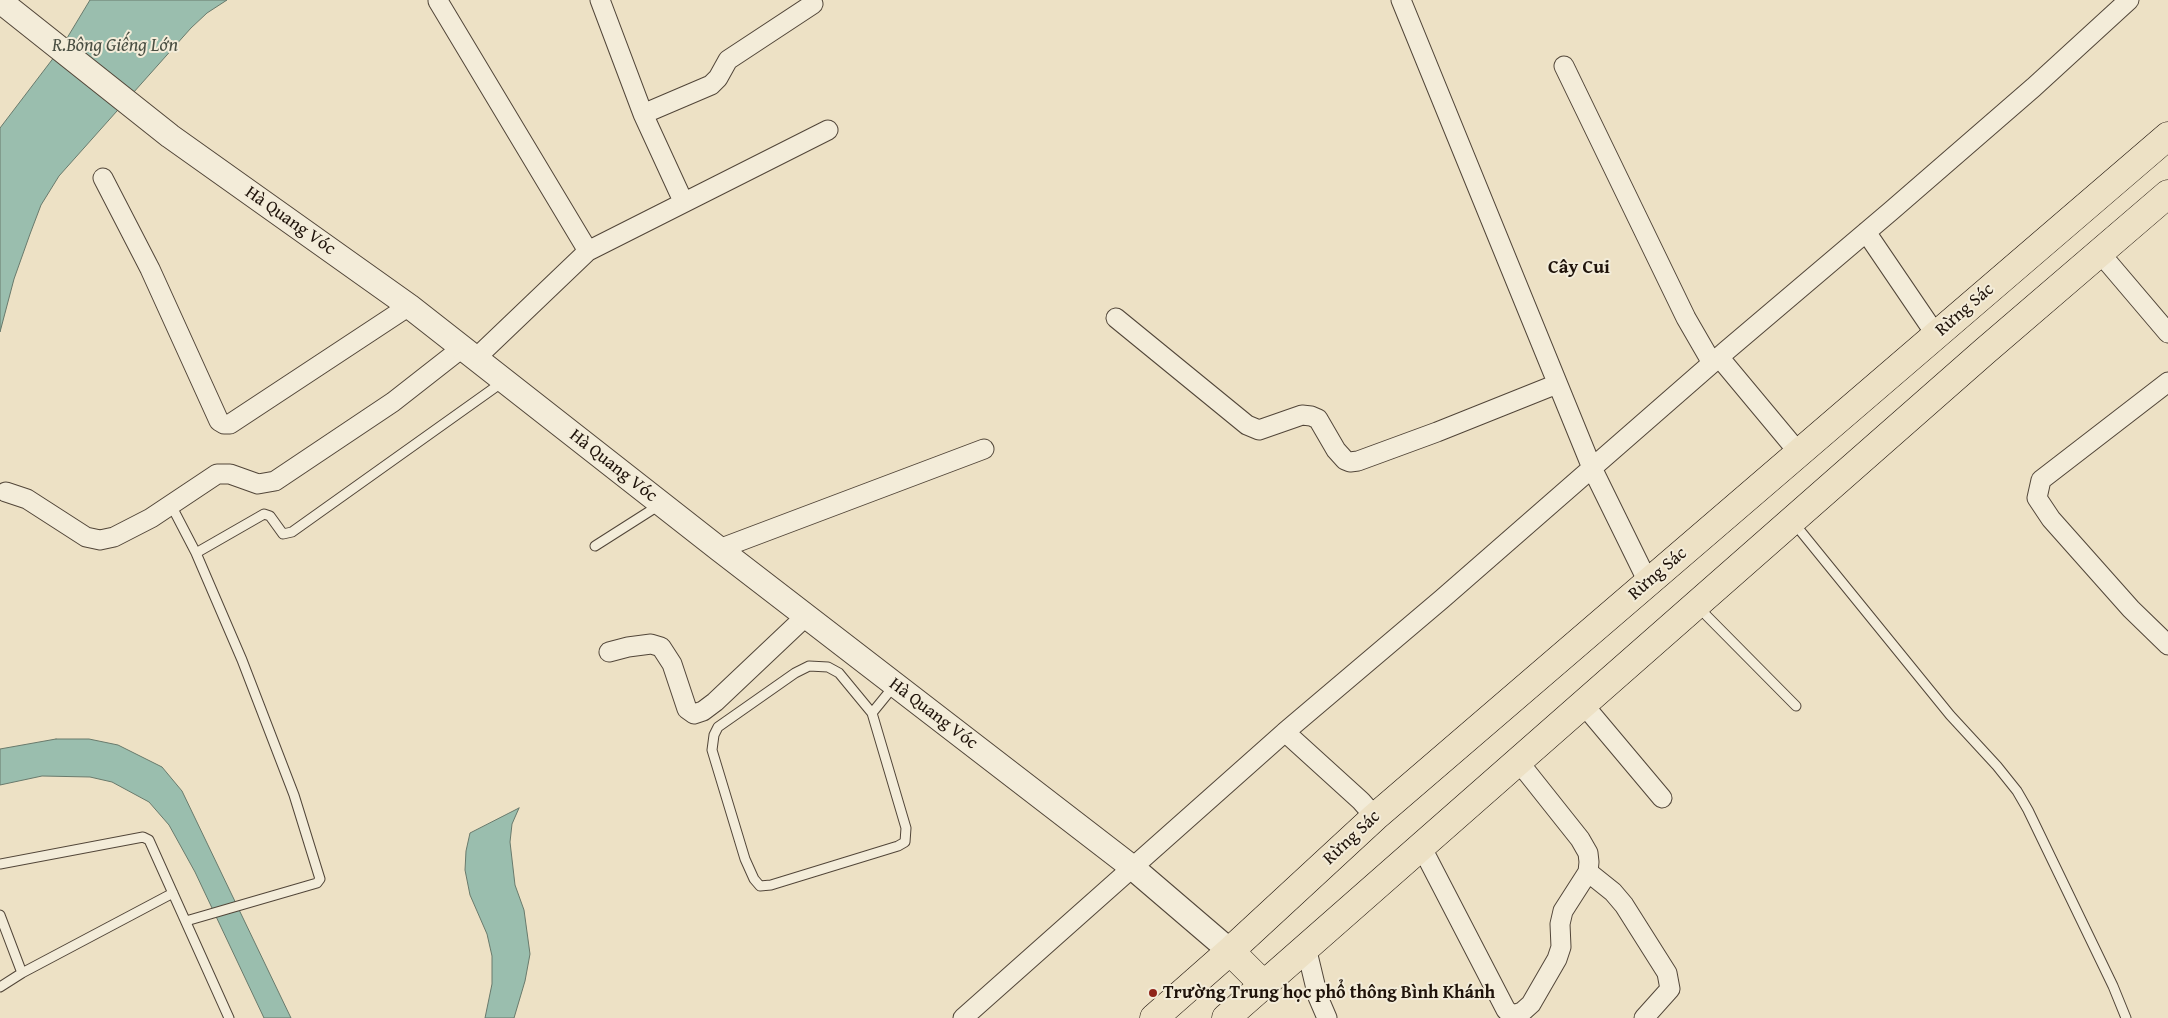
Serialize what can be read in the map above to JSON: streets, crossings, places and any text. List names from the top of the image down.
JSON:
{
  "streets": {
    "main road": ["Rừng Sác"],
    "street": ["Hà Quang Vóc"]
  },
  "crossings": [
    ["Hà Quang Vóc", "Rừng Sác"]
  ],
  "districts": ["Cây Cui"],
  "water": ["R.Bông Giếng Lớn"],
  "places": ["Trường Trung học phổ thông Bình Khánh"]
}
